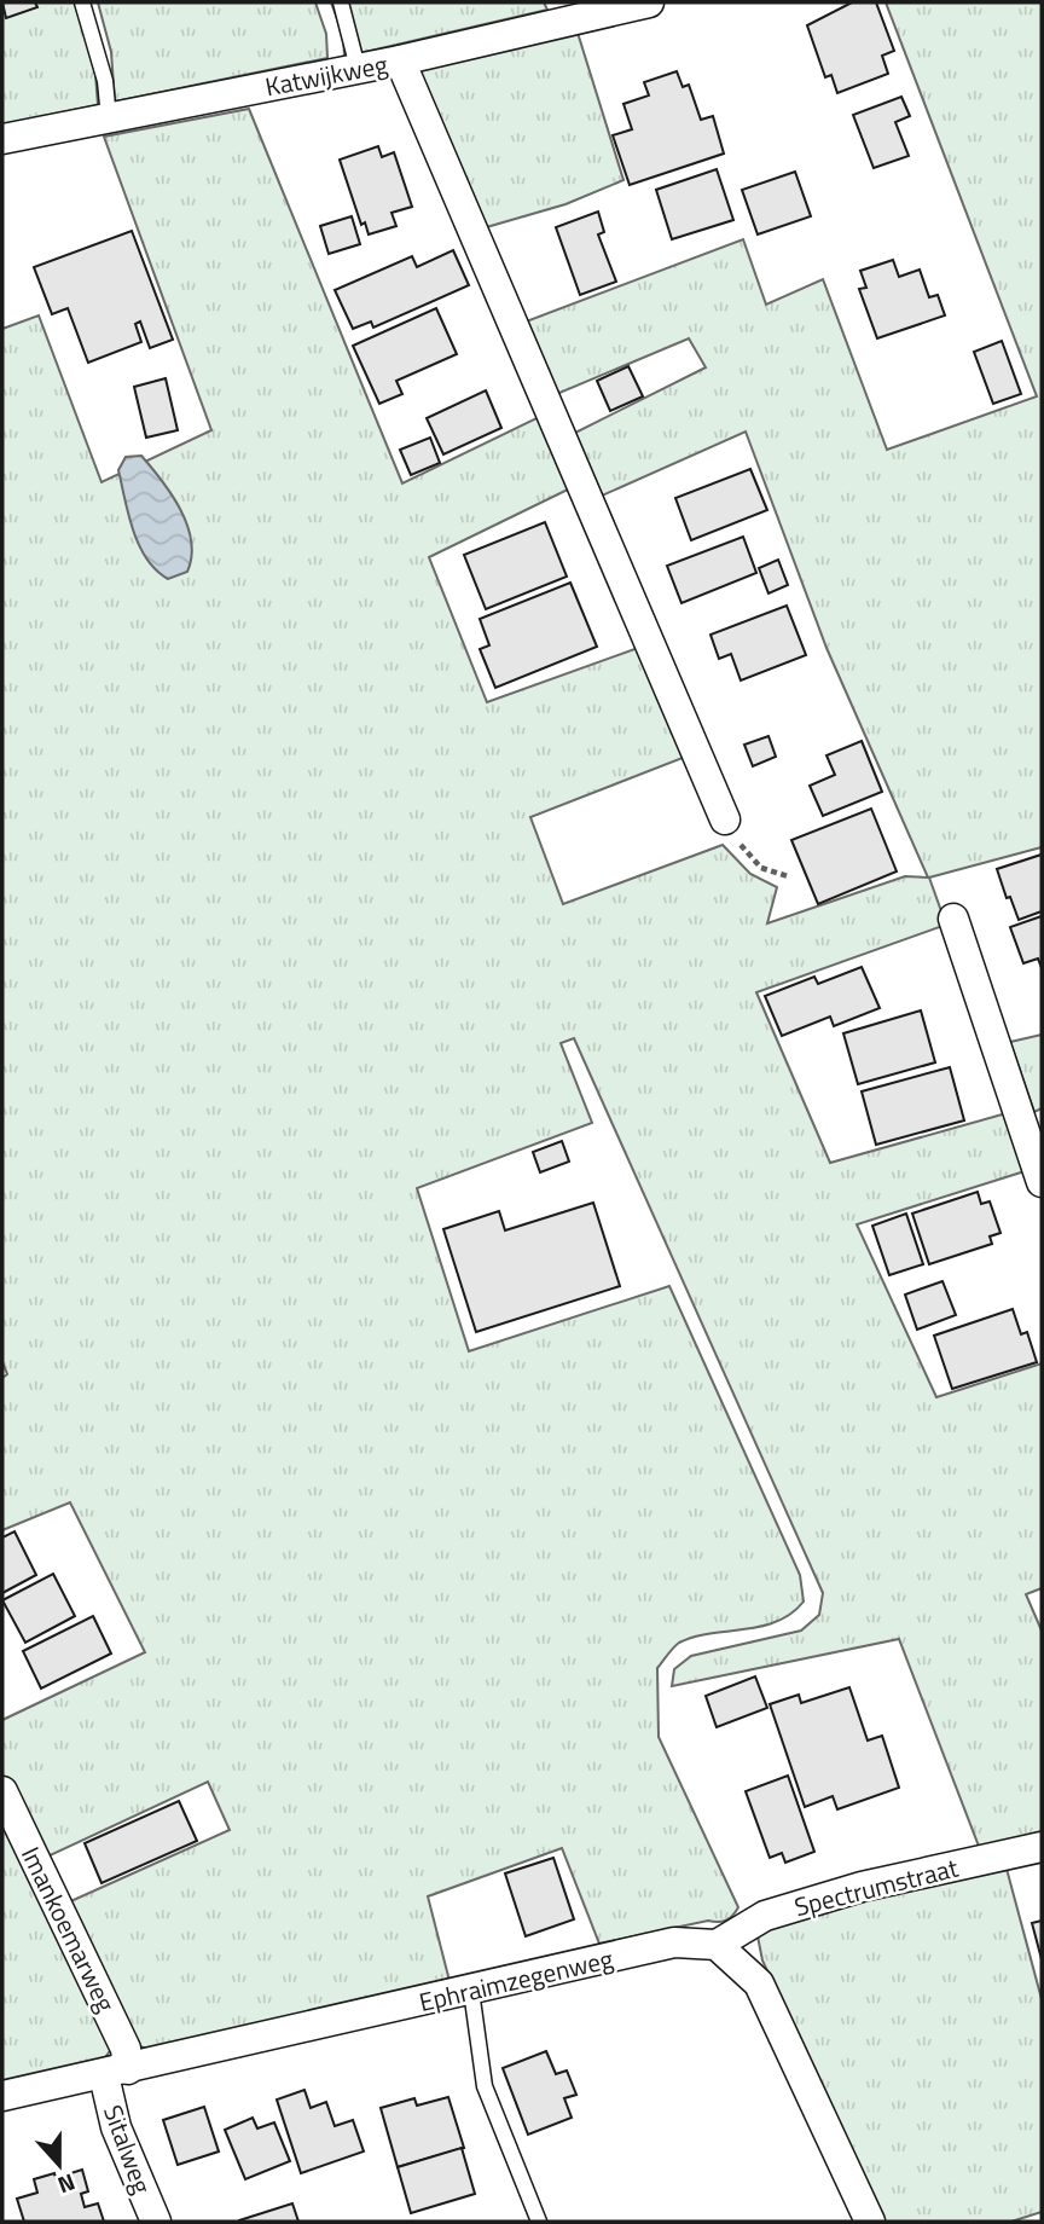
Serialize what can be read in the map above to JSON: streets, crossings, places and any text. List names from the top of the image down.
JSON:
{
  "streets": {
    "street": [
      "Katwijkweg",
      "Spectrumstraat",
      "Imankoemarweg",
      "Ephraimzegenweg",
      "Sitalweg"
    ]
  },
  "crossings": [
    ["Spectrumstraat", "Ephraimzegenweg"],
    ["Imankoemarweg", "Ephraimzegenweg"],
    ["Imankoemarweg", "Sitalweg"],
    ["Ephraimzegenweg", "Sitalweg"]
  ],
  "north": "bottom"
}
